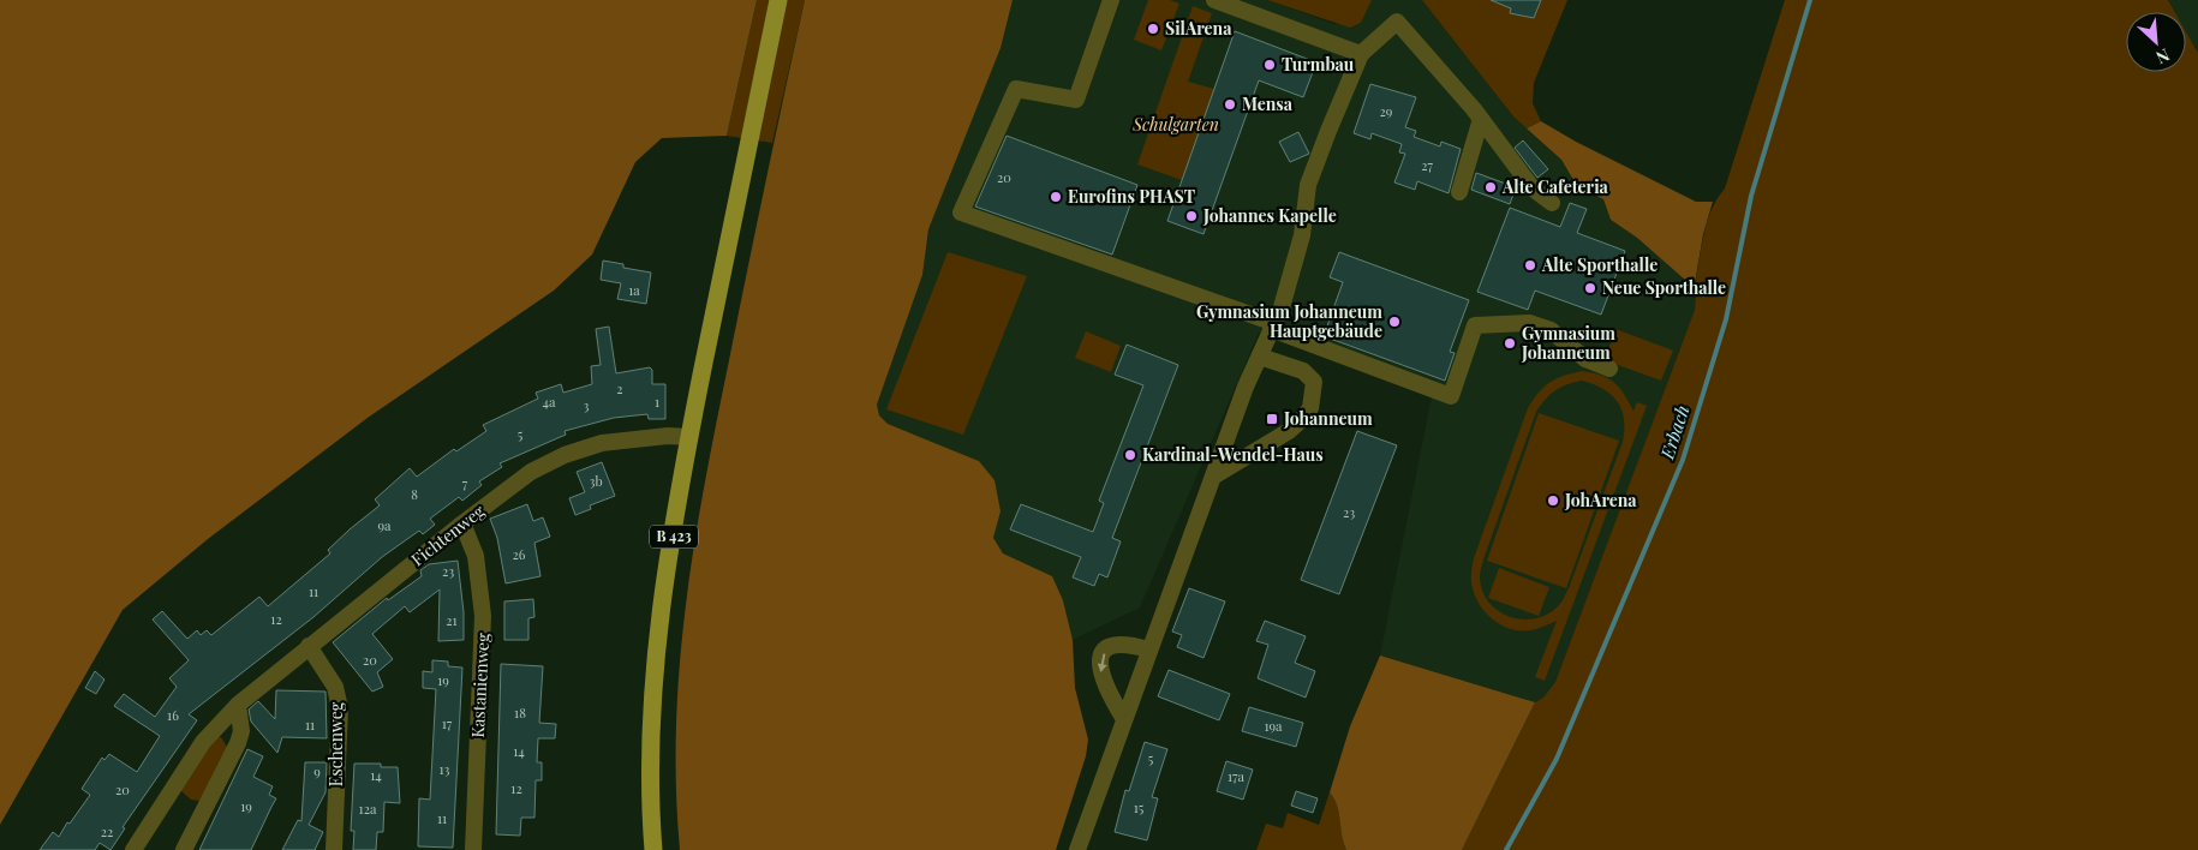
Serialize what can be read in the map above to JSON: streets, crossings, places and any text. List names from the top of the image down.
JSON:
{
  "streets": {
    "main road": ["B 423"],
    "street": ["Fichtenweg", "Kastanienweg", "Eschenweg"]
  },
  "crossings": [
    ["Fichtenweg", "B 423"],
    ["Fichtenweg", "Kastanienweg"],
    ["Fichtenweg", "Eschenweg"]
  ],
  "water": ["Erbach"],
  "parks": ["Schulgarten"],
  "places": {
    "other": [
      "SilArena",
      "Turmbau",
      "Mensa",
      "Alte Cafeteria",
      "Eurofins PHAST",
      "Johannes Kapelle",
      "Alte Sporthalle",
      "Neue Sporthalle",
      "Gymnasium Johanneum Hauptgebäude",
      "Gymnasium Johanneum",
      "Kardinal-Wendel-Haus",
      "JohArena"
    ],
    "transit": ["Johanneum"]
  },
  "house_numbers": [
    "29",
    "27",
    "20",
    "1a",
    "2",
    "4a",
    "1",
    "3",
    "5",
    "3b",
    "7",
    "8",
    "23",
    "9a",
    "26",
    "23",
    "11",
    "12",
    "21",
    "20",
    "19",
    "18",
    "16",
    "17",
    "11",
    "19a",
    "14",
    "5",
    "13",
    "9",
    "14",
    "17a",
    "12",
    "20",
    "19",
    "15",
    "12a",
    "11",
    "22"
  ],
  "north": "bottom right"
}
